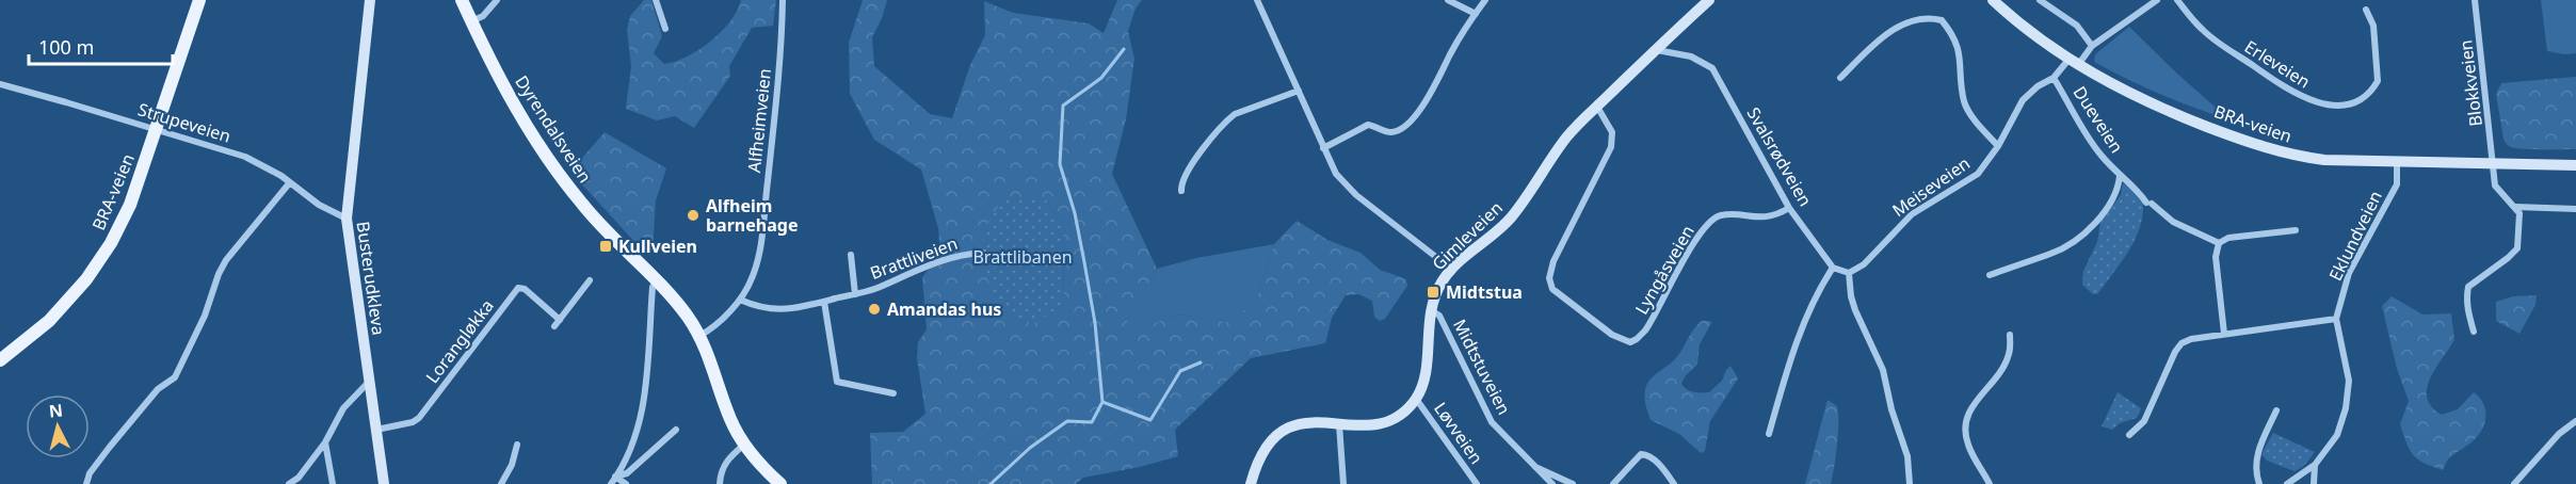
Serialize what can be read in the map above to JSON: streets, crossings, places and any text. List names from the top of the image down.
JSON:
{
  "streets": {
    "main road": ["BRA-veien", "Dyrendalsveien"],
    "street": [
      "Erleveien",
      "Blokkveien",
      "Dueveien",
      "Alfheimveien",
      "Strupeveien",
      "Svalsrødveien",
      "Meiseveien",
      "Gimleveien",
      "Eklundveien",
      "Brattliveien",
      "Lyngåsveien",
      "Busterudkleva",
      "Lorangløkka",
      "Midtstuveien",
      "Løvveien"
    ]
  },
  "crossings": [
    ["Blokkveien", "BRA-veien"],
    ["Dueveien", "Meiseveien"],
    ["Alfheimveien", "Dyrendalsveien"],
    ["Alfheimveien", "Brattliveien"],
    ["Strupeveien", "BRA-veien"],
    ["Strupeveien", "Busterudkleva"],
    ["BRA-veien", "Meiseveien"],
    ["BRA-veien", "Eklundveien"],
    ["Svalsrødveien", "Gimleveien"],
    ["Svalsrødveien", "Lyngåsveien"],
    ["Gimleveien", "Lyngåsveien"],
    ["Gimleveien", "Midtstuveien"],
    ["Gimleveien", "Løvveien"],
    ["Busterudkleva", "Lorangløkka"]
  ],
  "parks": ["Brattlibanen"],
  "places": {
    "other": ["Alfheim barnehage", "Amandas hus"],
    "transit": ["Kullveien", "Midtstua"]
  },
  "scale_bar": "100 m",
  "north": "top"
}
